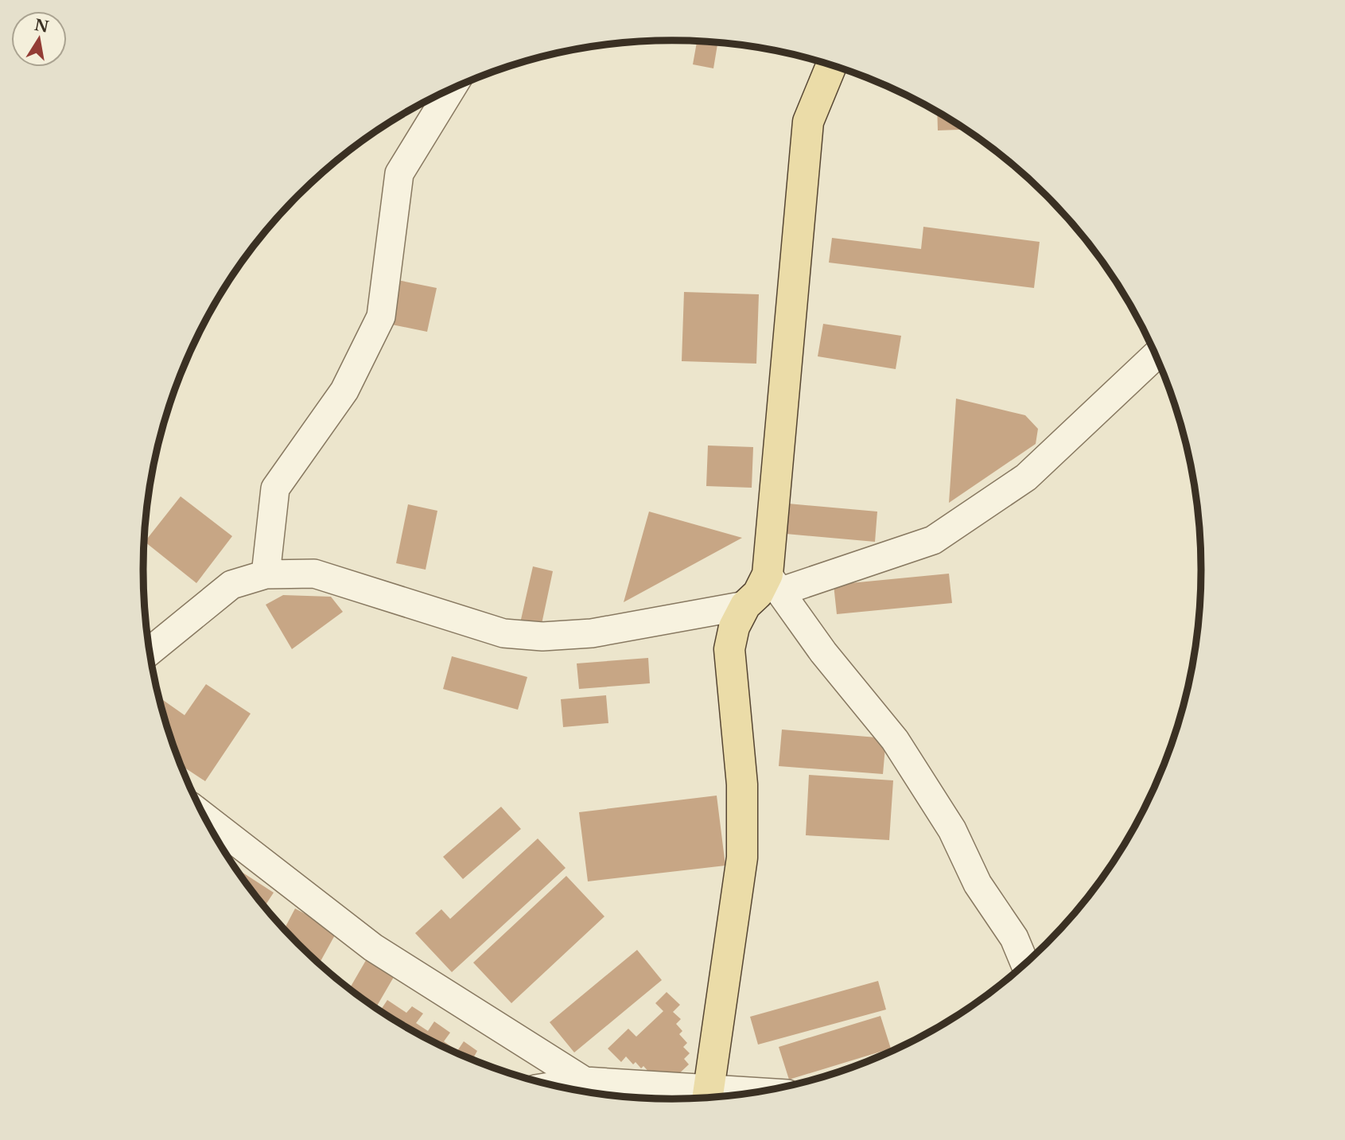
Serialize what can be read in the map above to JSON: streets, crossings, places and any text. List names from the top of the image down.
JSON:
{
  "north": "top"
}
